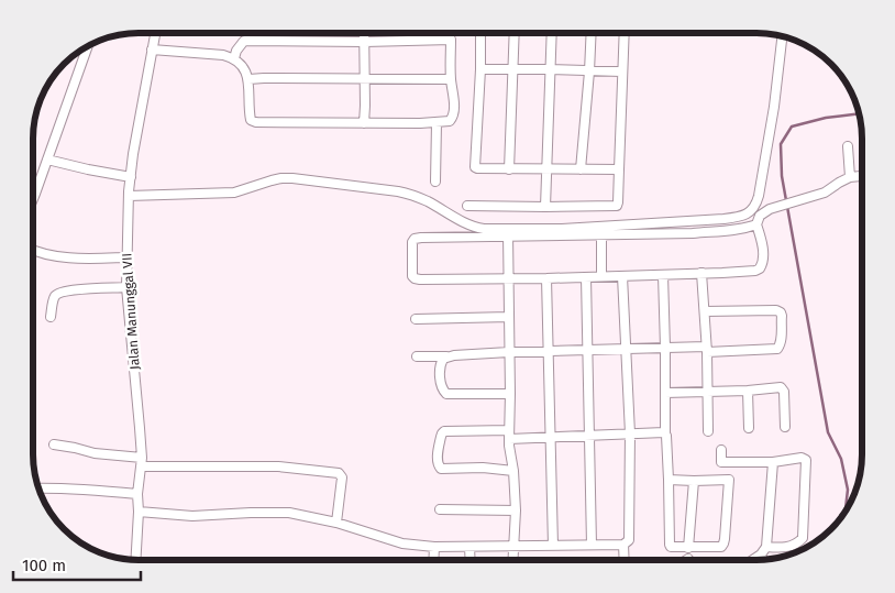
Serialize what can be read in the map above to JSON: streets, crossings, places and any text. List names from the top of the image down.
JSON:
{
  "streets": {
    "street": ["Jalan Manunggal VII"]
  },
  "scale_bar": "100 m"
}
